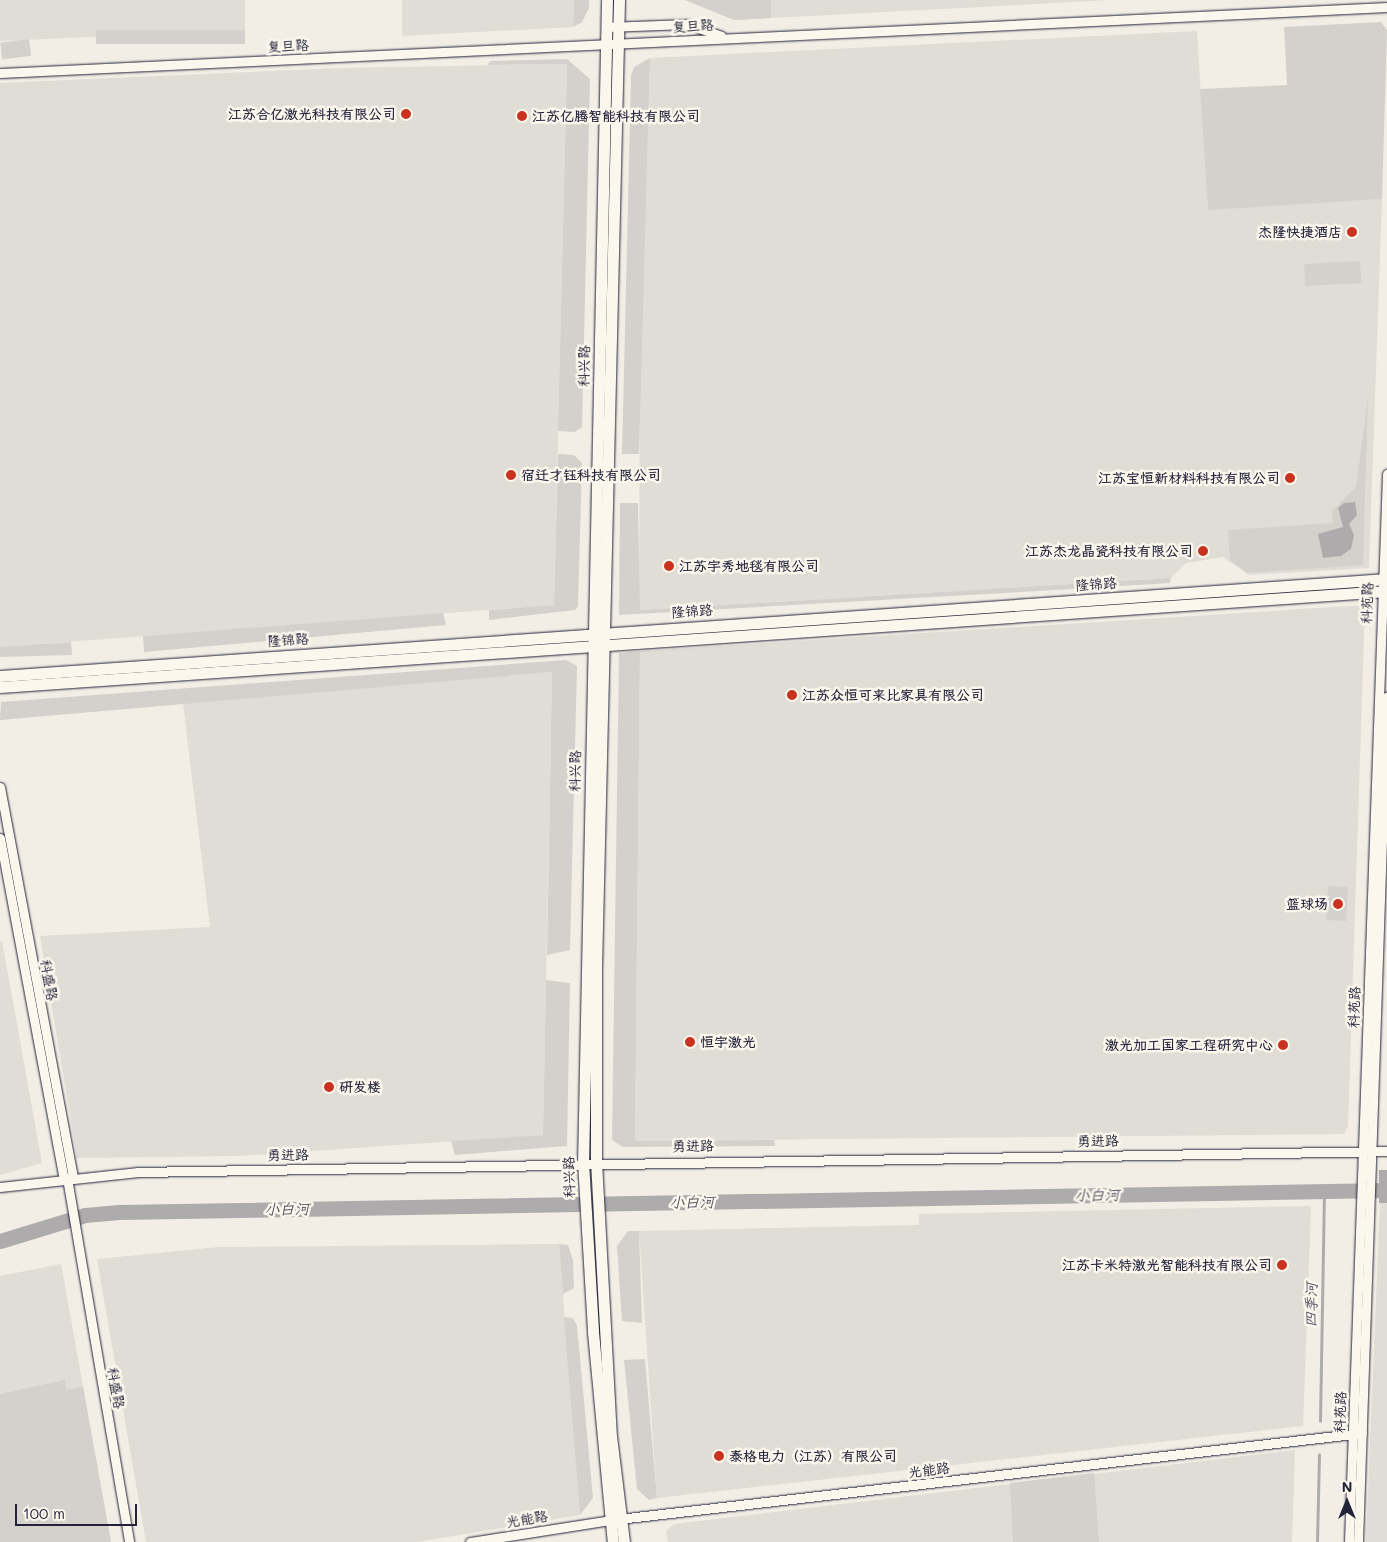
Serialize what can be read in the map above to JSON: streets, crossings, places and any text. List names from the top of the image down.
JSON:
{
  "streets": {
    "main road": ["科兴路", "隆锦路"],
    "street": [
      "复旦路",
      "科苑路",
      "科盛路",
      "勇进路",
      "光能路"
    ]
  },
  "crossings": [
    ["复旦路", "科兴路"],
    ["科兴路", "隆锦路"],
    ["科兴路", "勇进路"],
    ["科兴路", "光能路"],
    ["隆锦路", "科苑路"],
    ["科苑路", "勇进路"],
    ["科苑路", "光能路"],
    ["科盛路", "勇进路"]
  ],
  "water": ["小白河", "四季河"],
  "places": [
    "江苏合亿激光科技有限公司",
    "江苏亿腾智能科技有限公司",
    "杰隆快捷酒店",
    "宿迁才钰科技有限公司",
    "江苏宝恒新材料科技有限公司",
    "江苏杰龙晶瓷科技有限公司",
    "江苏宇秀地毯有限公司",
    "江苏众恒可来比家具有限公司",
    "篮球场",
    "恒宇激光",
    "激光加工国家工程研究中心",
    "研发楼",
    "江苏卡米特激光智能科技有限公司",
    "泰格电力（江苏）有限公司"
  ],
  "scale_bar": "100 m",
  "north": "top"
}
